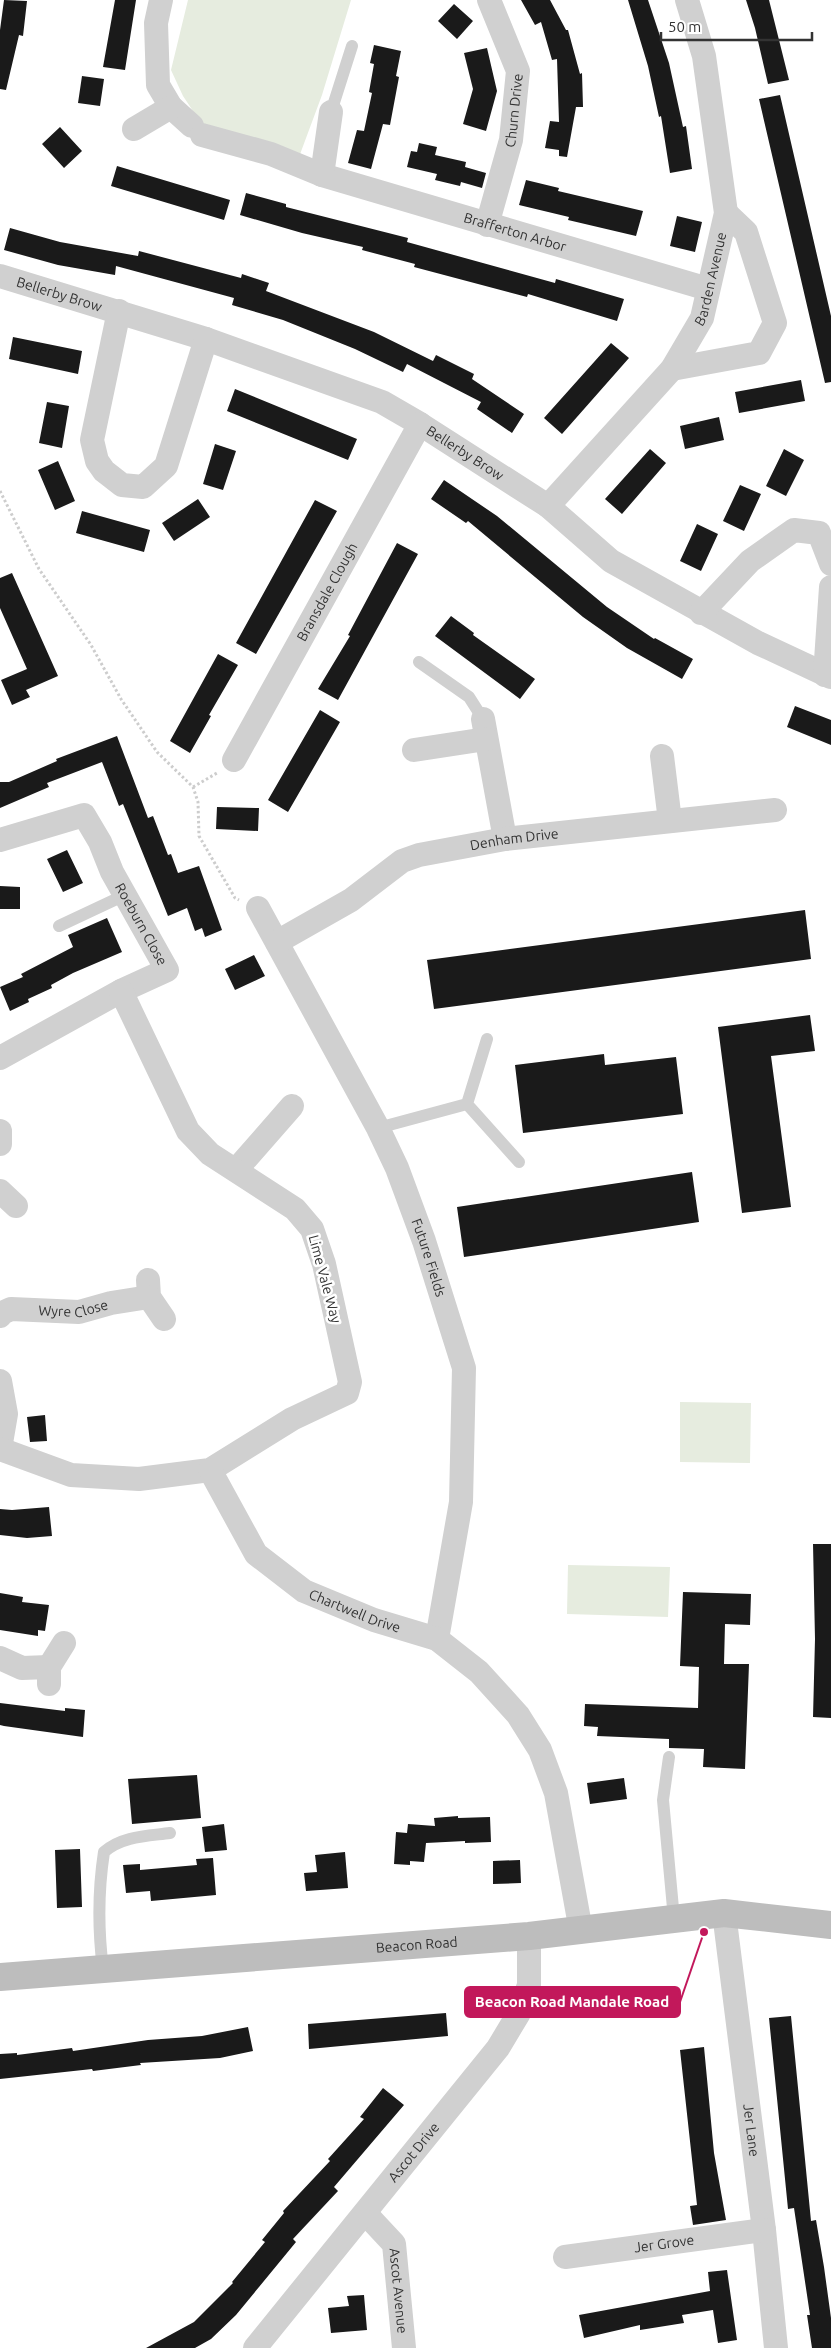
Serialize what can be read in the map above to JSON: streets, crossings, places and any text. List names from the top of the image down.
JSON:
{
  "streets": {
    "main road": ["Beacon Road"],
    "street": [
      "Churn Drive",
      "Brafferton Arbor",
      "Barden Avenue",
      "Bellerby Brow",
      "Bransdale Clough",
      "Denham Drive",
      "Roeburn Close",
      "Future Fields",
      "Lime Vale Way",
      "Wyre Close",
      "Chartwell Drive",
      "Jer Lane",
      "Ascot Drive",
      "Jer Grove",
      "Ascot Avenue"
    ]
  },
  "crossings": [
    ["Churn Drive", "Brafferton Arbor"],
    ["Brafferton Arbor", "Barden Avenue"],
    ["Barden Avenue", "Bellerby Brow"],
    ["Bellerby Brow", "Bransdale Clough"],
    ["Denham Drive", "Future Fields"],
    ["Roeburn Close", "Lime Vale Way"],
    ["Future Fields", "Chartwell Drive"],
    ["Lime Vale Way", "Chartwell Drive"],
    ["Chartwell Drive", "Beacon Road"],
    ["Beacon Road", "Jer Lane"],
    ["Beacon Road", "Ascot Drive"],
    ["Jer Lane", "Jer Grove"],
    ["Ascot Drive", "Ascot Avenue"]
  ],
  "places": ["Beacon Road Mandale Road"],
  "scale_bar": "50 m"
}
